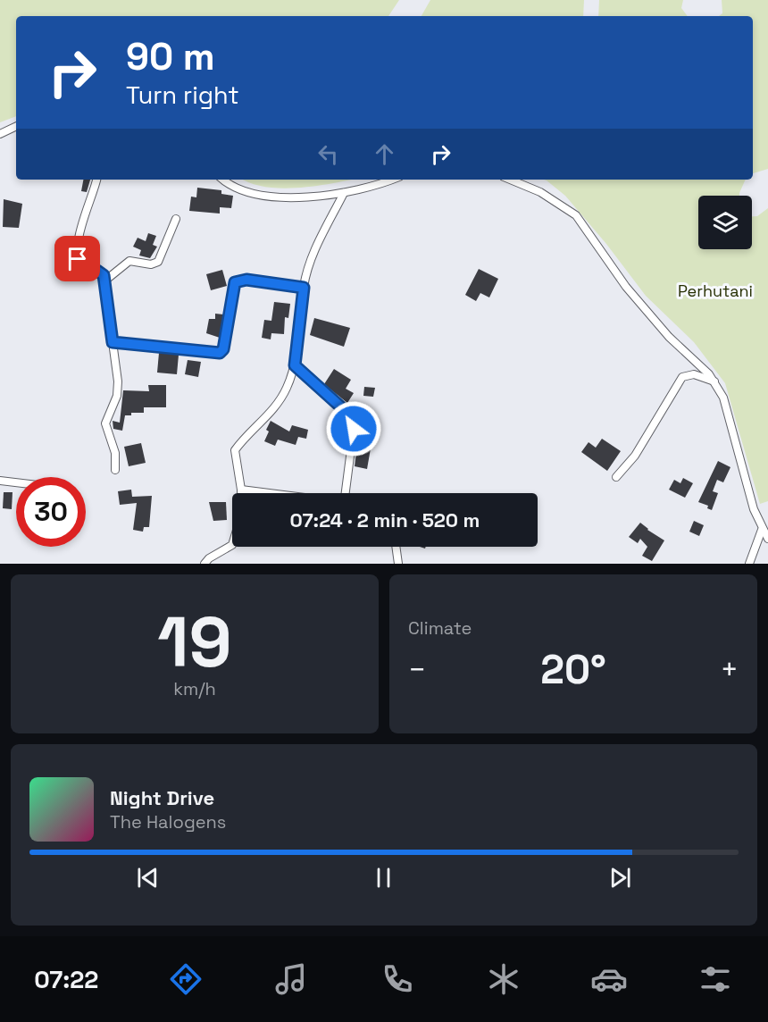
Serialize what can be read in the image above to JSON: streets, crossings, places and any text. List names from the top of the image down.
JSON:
{
  "parks": ["Perhutani"],
  "page": {
    "turn": ["90 m", "Turn right"],
    "limit": "30",
    "trip": "07:24 · 2 min · 520 m",
    "tile": [
      ["19", "km/h"],
      "Climate"
    ],
    "heat": ["−", "20°", "+"],
    "song": ["Night Drive", "The Halogens"],
    "tabs": "07:22"
  }
}
